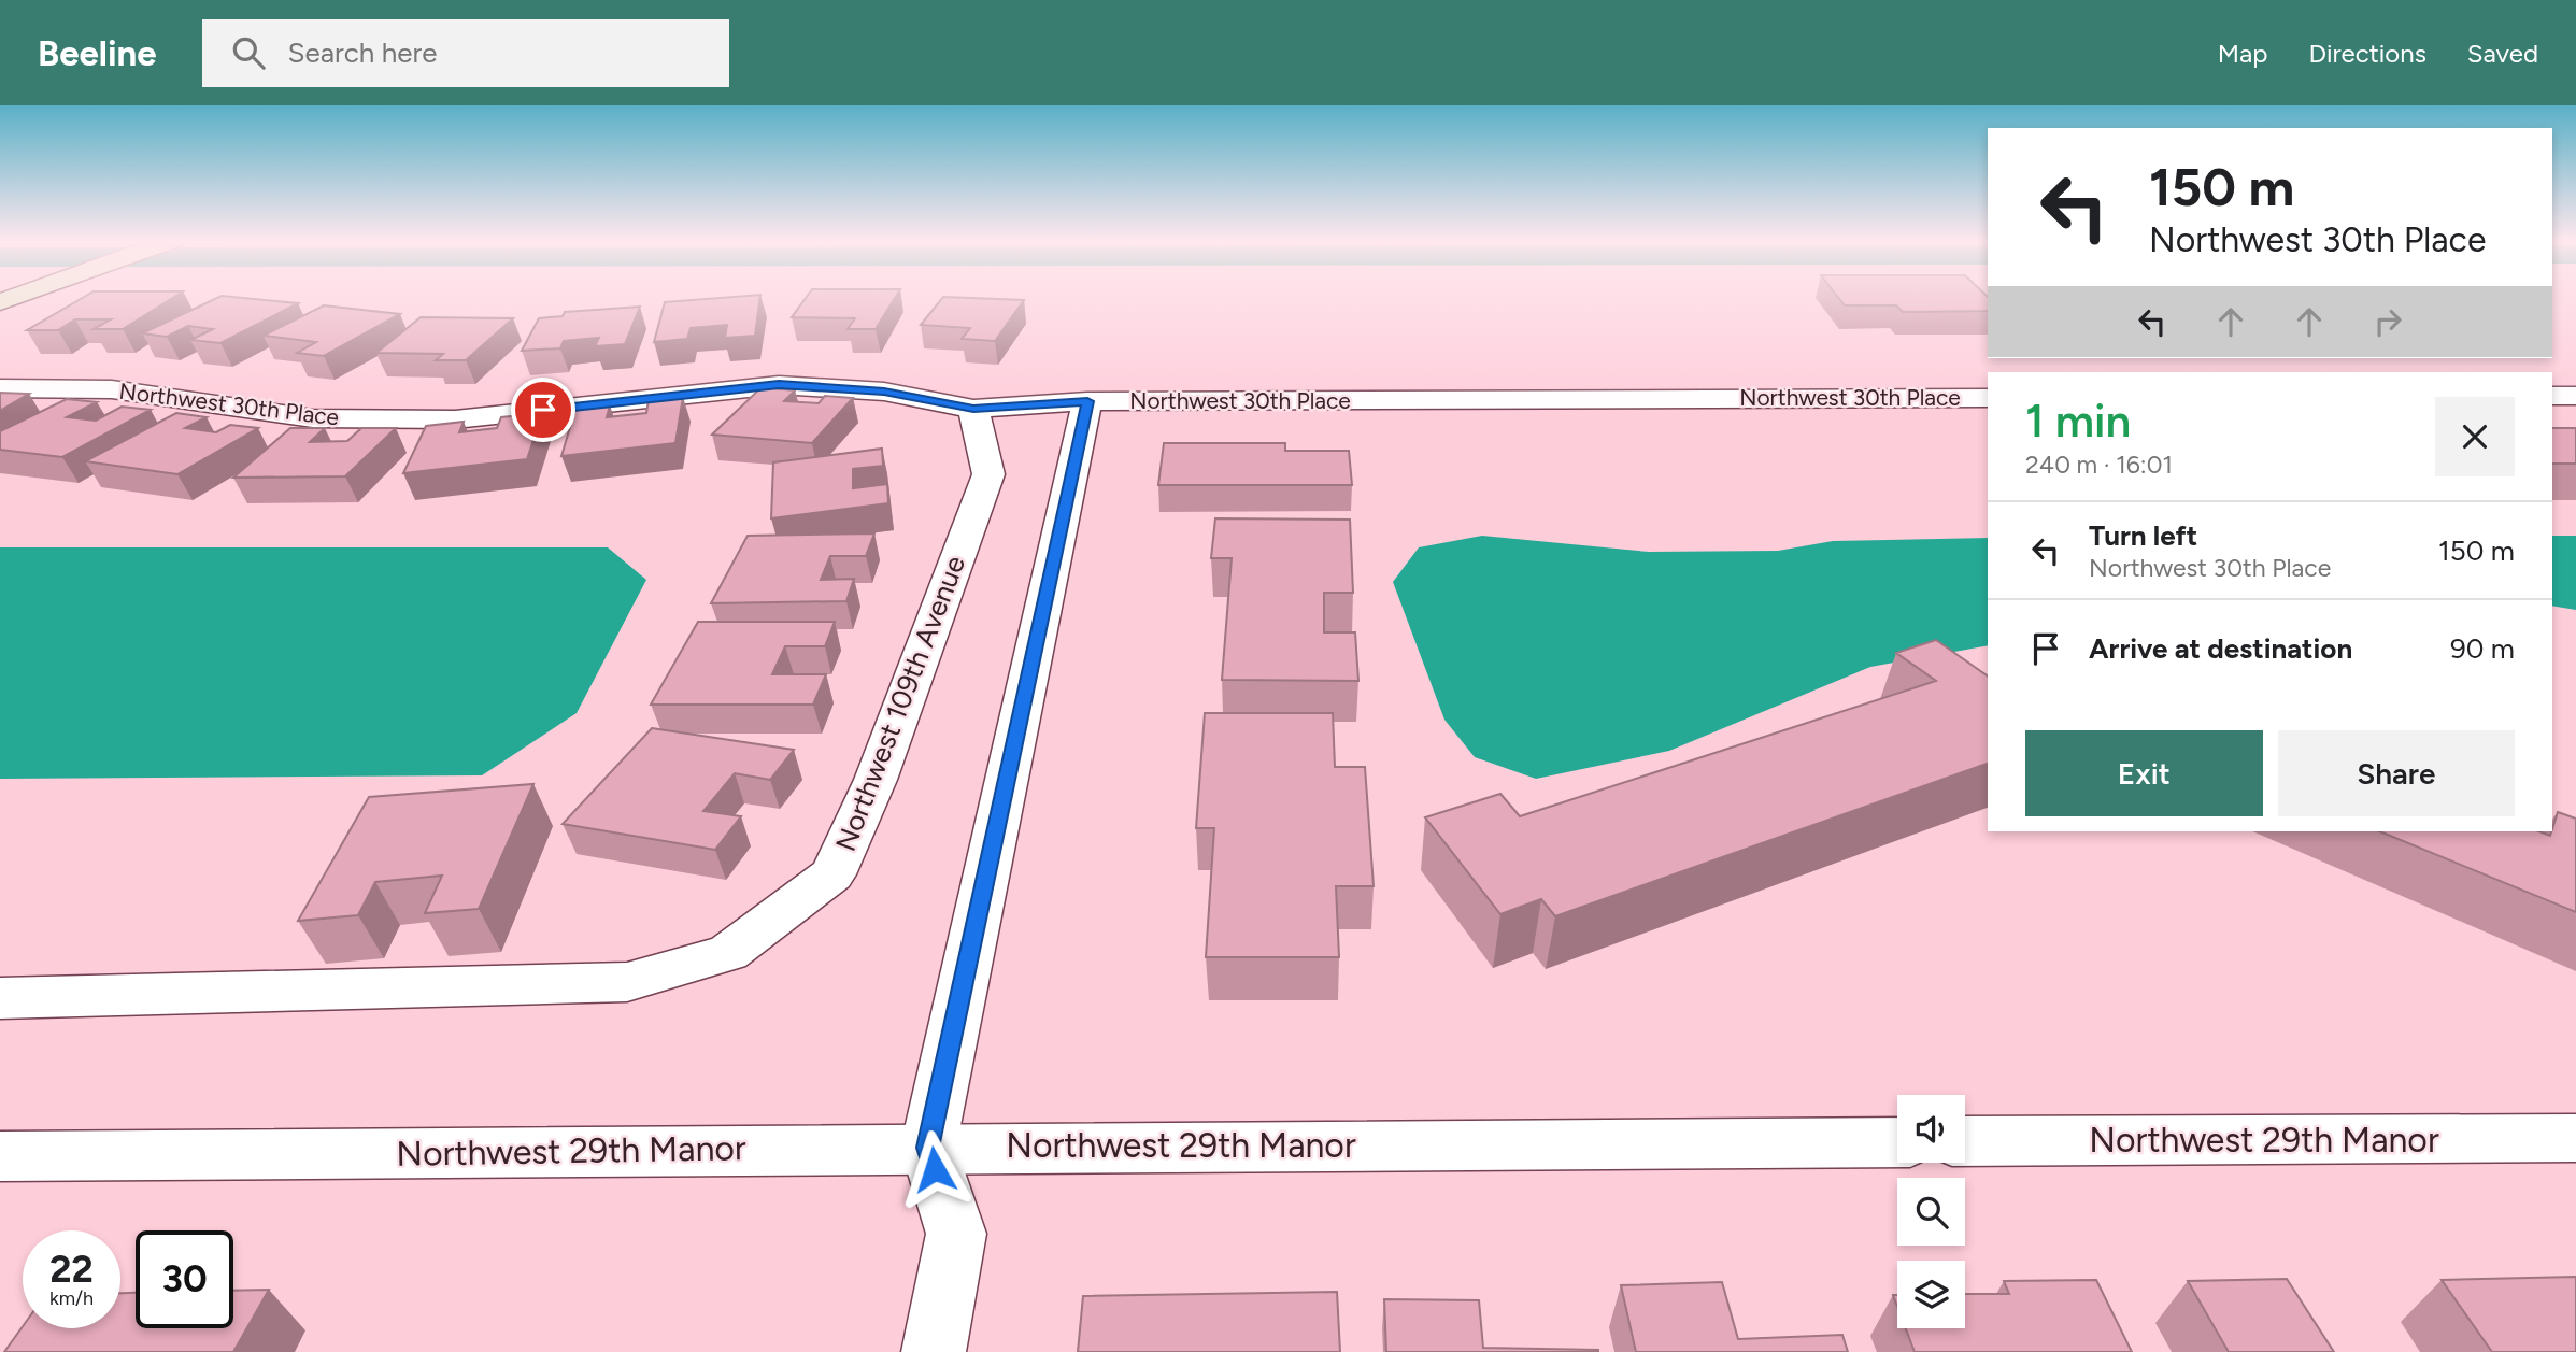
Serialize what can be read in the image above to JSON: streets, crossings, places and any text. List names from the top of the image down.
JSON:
{
  "streets": {
    "street": ["Northwest 30th Place", "Northwest 109th Avenue", "Northwest 29th Manor"]
  },
  "crossings": [
    ["Northwest 30th Place", "Northwest 109th Avenue"]
  ],
  "page": {
    "header": "Beeline",
    "search": "Search here",
    "nav": ["Map", "Directions", "Saved"],
    "turn": ["150 m", "Northwest 30th Place"],
    "heading": ["1 min", "240 m · 16:01"],
    "list": [
      {
        "name": "Turn left",
        "note": "Northwest 30th Place",
        "value": "150 m"
      },
      {
        "name": "Arrive at destination",
        "value": "90 m"
      }
    ],
    "buttons": ["Exit", "Share"],
    "speed": "22 km/h",
    "limit": "30"
  }
}
